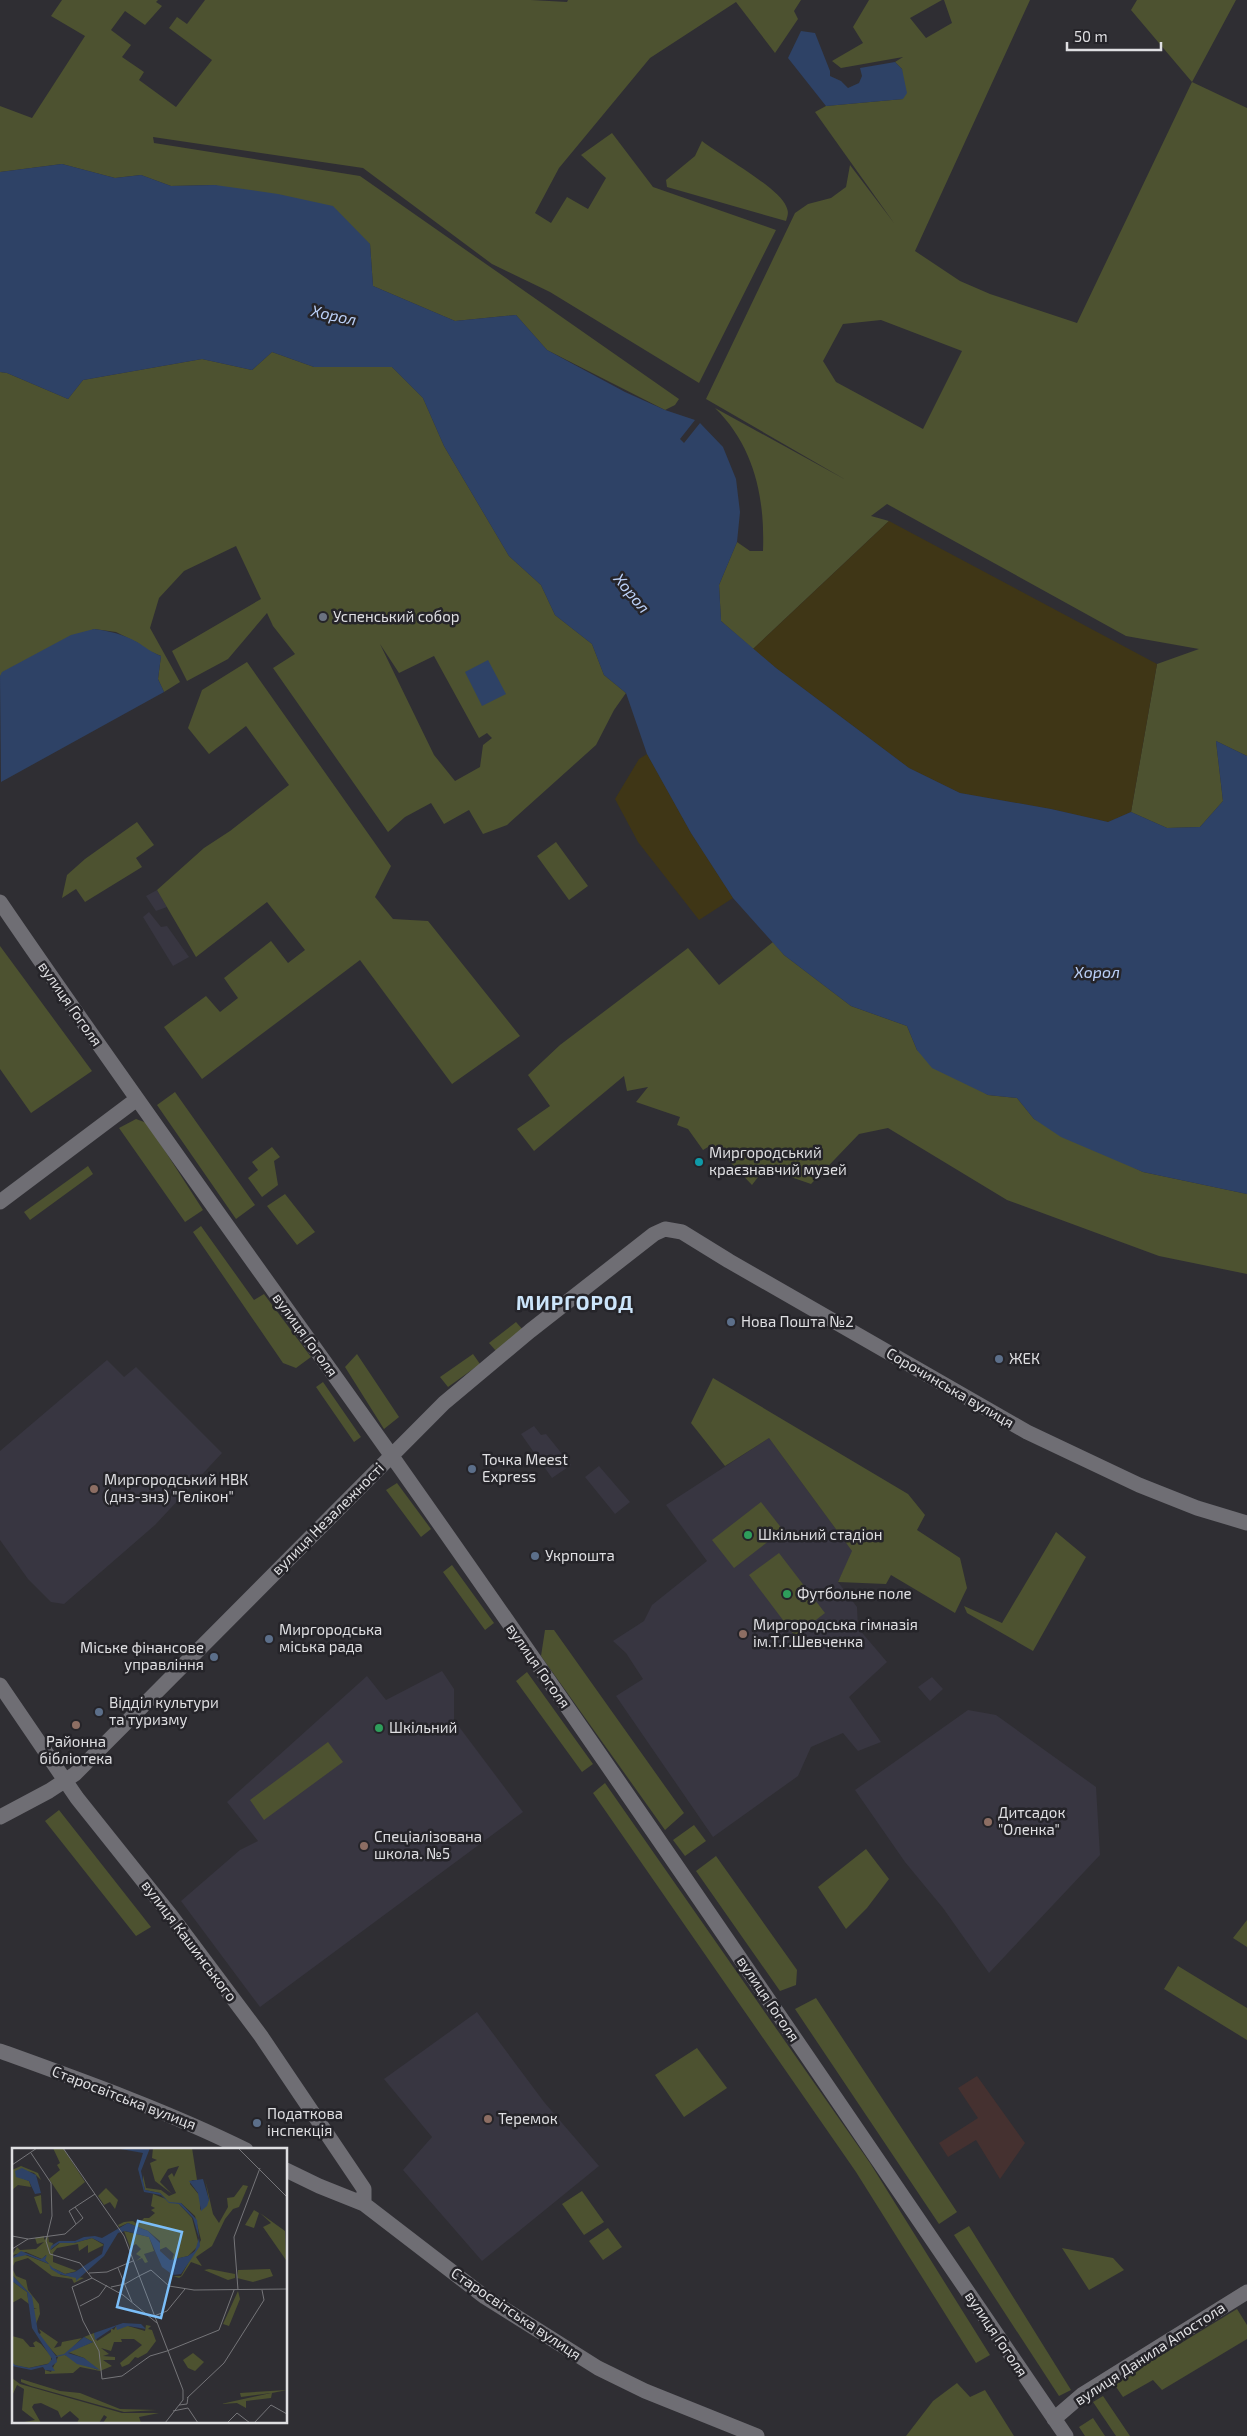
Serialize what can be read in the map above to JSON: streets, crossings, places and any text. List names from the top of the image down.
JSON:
{
  "streets": {
    "street": [
      "вулиця Гоголя",
      "Сорочинська вулиця",
      "вулиця Незалежності",
      "вулиця Кашинського",
      "Старосвітська вулиця",
      "вулиця Данила Апостола"
    ]
  },
  "crossings": [
    ["вулиця Гоголя", "вулиця Незалежності"],
    ["вулиця Гоголя", "вулиця Данила Апостола"],
    ["Сорочинська вулиця", "вулиця Незалежності"],
    ["вулиця Незалежності", "вулиця Кашинського"],
    ["вулиця Кашинського", "Старосвітська вулиця"]
  ],
  "districts": ["МИРГОРОД"],
  "water": ["Хорол"],
  "places": [
    "Успенський собор",
    "Миргородський краєзнавчий музей",
    "Нова Пошта №2",
    "ЖЕК",
    "Точка Meest Express",
    "Миргородський НВК (днз-знз) \"Гелікон\"",
    "Шкільний стадіон",
    "Укрпошта",
    "Футбольне поле",
    "Миргородська гімназія ім.Т.Г.Шевченка",
    "Миргородська міська рада",
    "Міське фінансове управління",
    "Відділ культури та туризму",
    "Районна бібліотека",
    "Шкільний",
    "Дитсадок \"Оленка\"",
    "Спеціалізована школа. №5",
    "Теремок",
    "Податкова інспекція"
  ],
  "scale_bar": "50 m"
}
